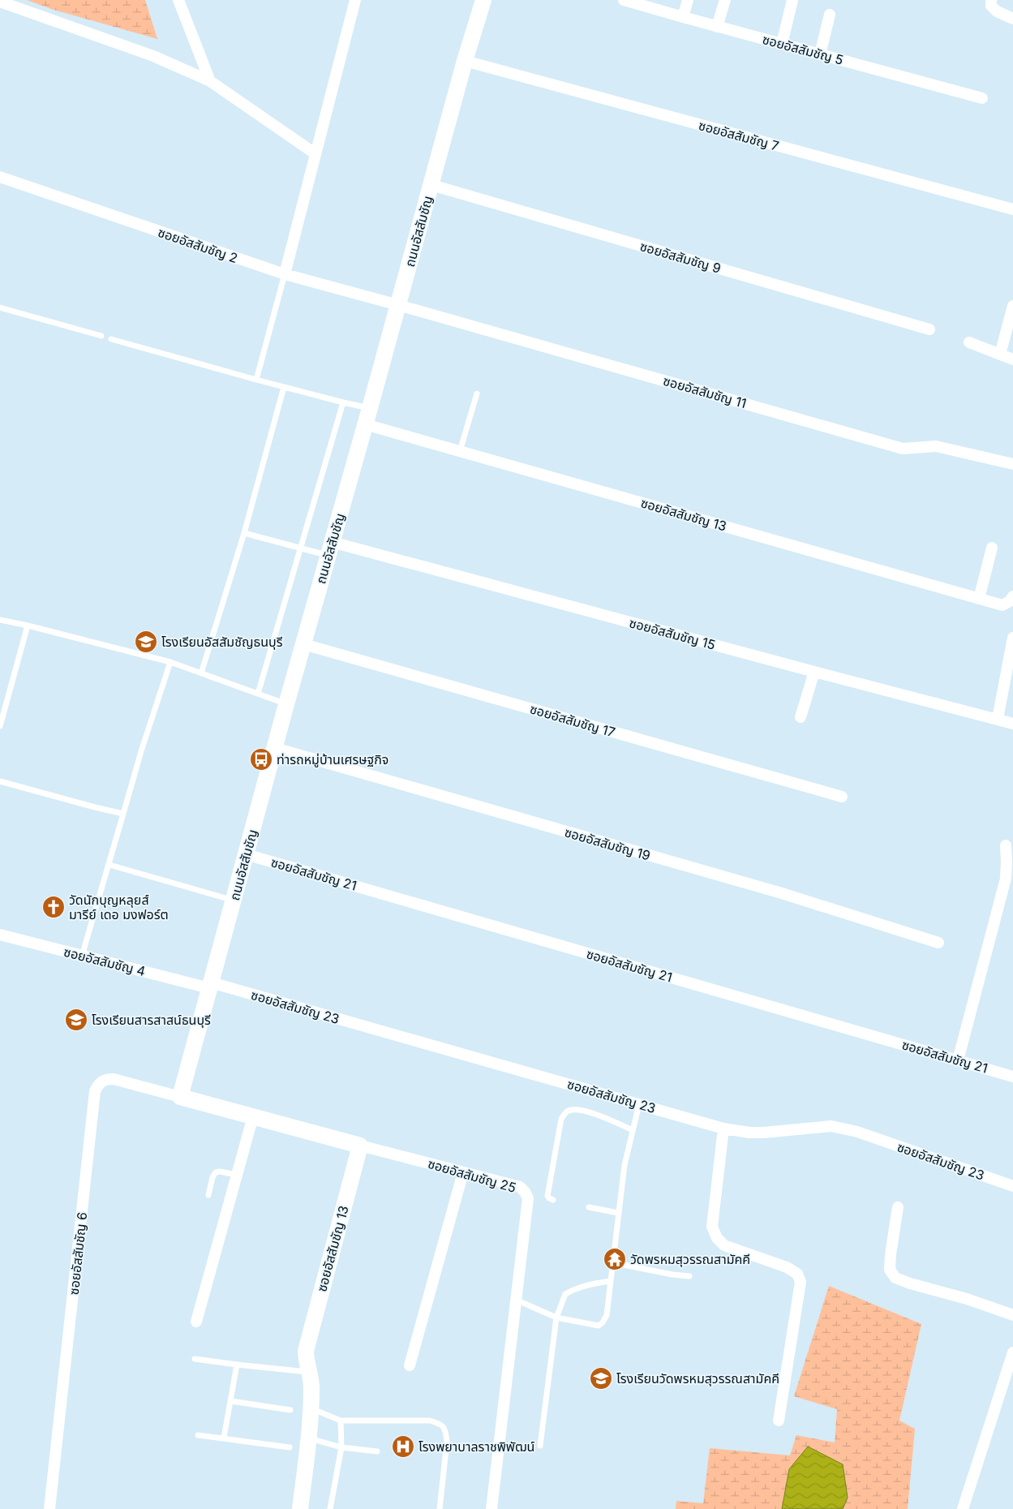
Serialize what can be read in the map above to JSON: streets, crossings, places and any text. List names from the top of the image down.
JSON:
{
  "streets": {
    "street": [
      "ซอยอัสสัมชัญ 5",
      "ซอยอัสสัมชัญ 7",
      "ถนนอัสสัมชัญ",
      "ซอยอัสสัมชัญ 2",
      "ซอยอัสสัมชัญ 9",
      "ซอยอัสสัมชัญ 11",
      "ซอยอัสสัมชัญ 13",
      "ซอยอัสสัมชัญ 15",
      "ซอยอัสสัมชัญ 17",
      "ซอยอัสสัมชัญ 19",
      "ซอยอัสสัมชัญ 21",
      "ซอยอัสสัมชัญ 4",
      "ซอยอัสสัมชัญ 23",
      "ซอยอัสสัมชัญ 25",
      "ซอยอัสสัมชัญ 6"
    ]
  },
  "crossings": [
    ["ซอยอัสสัมชัญ 7", "ถนนอัสสัมชัญ"],
    ["ถนนอัสสัมชัญ", "ซอยอัสสัมชัญ 2"],
    ["ถนนอัสสัมชัญ", "ซอยอัสสัมชัญ 9"],
    ["ถนนอัสสัมชัญ", "ซอยอัสสัมชัญ 11"],
    ["ถนนอัสสัมชัญ", "ซอยอัสสัมชัญ 13"],
    ["ถนนอัสสัมชัญ", "ซอยอัสสัมชัญ 15"],
    ["ถนนอัสสัมชัญ", "ซอยอัสสัมชัญ 17"],
    ["ถนนอัสสัมชัญ", "ซอยอัสสัมชัญ 19"],
    ["ถนนอัสสัมชัญ", "ซอยอัสสัมชัญ 21"],
    ["ถนนอัสสัมชัญ", "ซอยอัสสัมชัญ 4"],
    ["ถนนอัสสัมชัญ", "ซอยอัสสัมชัญ 23"],
    ["ถนนอัสสัมชัญ", "ซอยอัสสัมชัญ 25"],
    ["ถนนอัสสัมชัญ", "ซอยอัสสัมชัญ 6"],
    ["ซอยอัสสัมชัญ 2", "ซอยอัสสัมชัญ 11"],
    ["ซอยอัสสัมชัญ 13", "ซอยอัสสัมชัญ 25"],
    ["ซอยอัสสัมชัญ 4", "ซอยอัสสัมชัญ 23"],
    ["ซอยอัสสัมชัญ 25", "ซอยอัสสัมชัญ 6"]
  ],
  "places": {
    "school or university": ["โรงเรียนอัสสัมชัญธนบุรี", "โรงเรียนสารสาสน์ธนบุรี", "โรงเรียนวัดพรหมสุวรรณสามัคคี"],
    "bus stop": ["ท่ารถหมู่บ้านเศรษฐกิจ"],
    "church": ["วัดนักบุญหลุยส์ มารีย์ เดอ มงฟอร์ต"],
    "temple": ["วัดพรหมสุวรรณสามัคคี"],
    "hospital": ["โรงพยาบาลราชพิพัฒน์"]
  }
}
